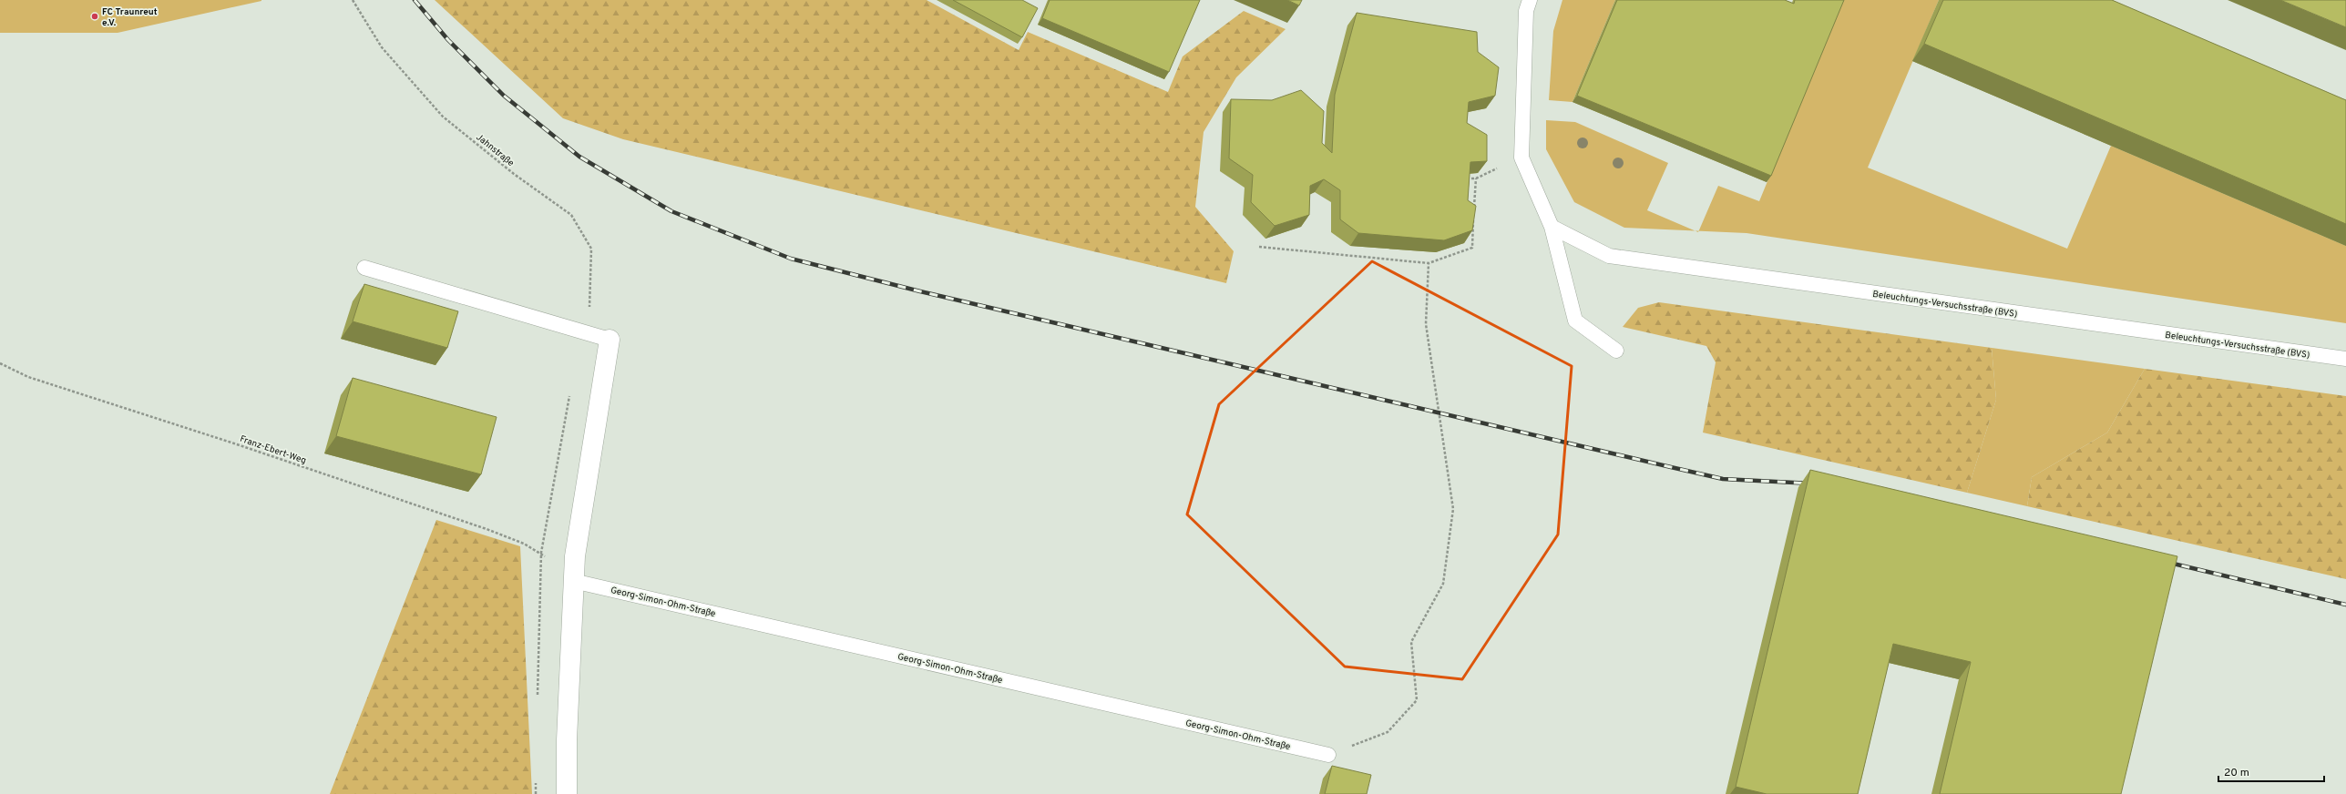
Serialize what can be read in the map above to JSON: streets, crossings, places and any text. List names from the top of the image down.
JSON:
{
  "streets": {
    "lane": ["Beleuchtungs-Versuchsstraße (BVS)", "Georg-Simon-Ohm-Straße"],
    "path": ["Jahnstraße", "Franz-Ebert-Weg"]
  },
  "places": ["FC Traunreut e.V."],
  "scale_bar": "20 m"
}
